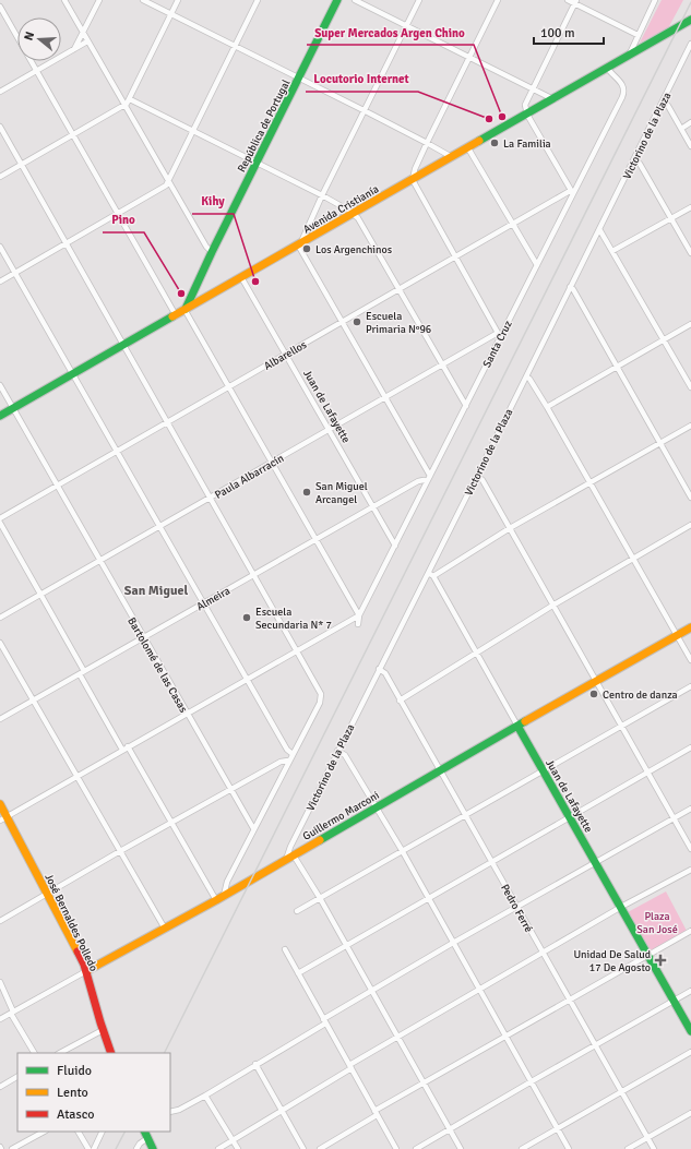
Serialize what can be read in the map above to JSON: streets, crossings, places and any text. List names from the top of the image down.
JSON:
{
  "streets": {
    "main road": [
      "República de Portugal",
      "Avenida Cristianía",
      "Juan de Lafayette",
      "Guillermo Marconi",
      "José Bernaldes Polledo"
    ],
    "street": [
      "Victorino de la Plaza",
      "Santa Cruz",
      "Albarellos",
      "Paula Albarracín",
      "Almeira",
      "Bartolomé de las Casas",
      "Pedro Ferré"
    ]
  },
  "crossings": [
    ["República de Portugal", "Avenida Cristianía"],
    ["Victorino de la Plaza", "Juan de Lafayette"],
    ["Victorino de la Plaza", "Guillermo Marconi"],
    ["Victorino de la Plaza", "Pedro Ferré"],
    ["Avenida Cristianía", "Santa Cruz"],
    ["Avenida Cristianía", "Juan de Lafayette"],
    ["Avenida Cristianía", "Bartolomé de las Casas"],
    ["Santa Cruz", "Albarellos"],
    ["Santa Cruz", "Juan de Lafayette"],
    ["Santa Cruz", "Paula Albarracín"],
    ["Santa Cruz", "Almeira"],
    ["Albarellos", "Juan de Lafayette"],
    ["Albarellos", "Bartolomé de las Casas"],
    ["Juan de Lafayette", "Paula Albarracín"],
    ["Juan de Lafayette", "Almeira"],
    ["Juan de Lafayette", "Guillermo Marconi"],
    ["Paula Albarracín", "Bartolomé de las Casas"],
    ["Almeira", "Bartolomé de las Casas"],
    ["Guillermo Marconi", "Pedro Ferré"],
    ["Guillermo Marconi", "José Bernaldes Polledo"]
  ],
  "districts": ["San Miguel"],
  "parks": ["Plaza San José"],
  "places": {
    "other": [
      "Super Mercados Argen Chino",
      "Locutorio Internet",
      "La Familia",
      "Los Argenchinos",
      "Kihy",
      "Pino",
      "Escuela Primaria N°96",
      "San Miguel Arcangel",
      "Escuela Secundaria N* 7",
      "Centro de danza"
    ],
    "health": ["Unidad De Salud 17 De Agosto"]
  },
  "legend": ["Fluido", "Lento", "Atasco"],
  "scale_bar": "100 m",
  "north": "left"
}
